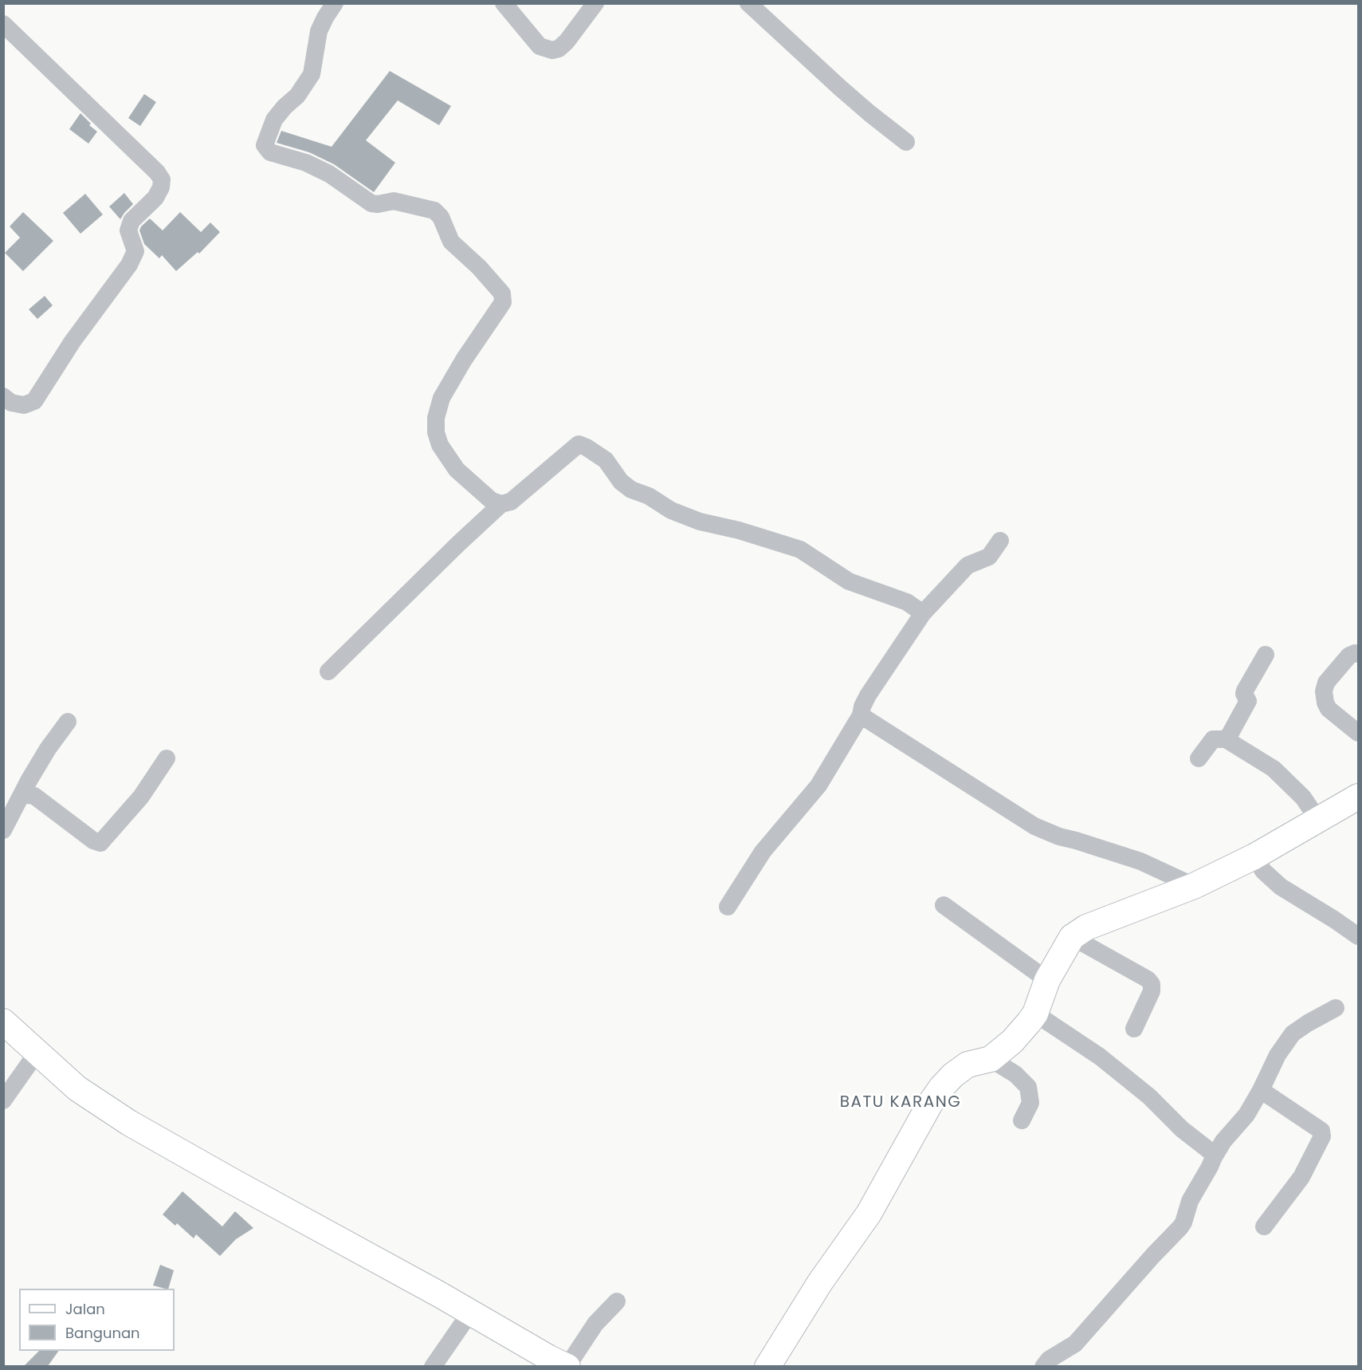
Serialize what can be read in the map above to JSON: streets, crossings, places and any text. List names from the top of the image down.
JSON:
{
  "districts": ["BATU KARANG"],
  "legend": ["Jalan", "Bangunan"]
}
